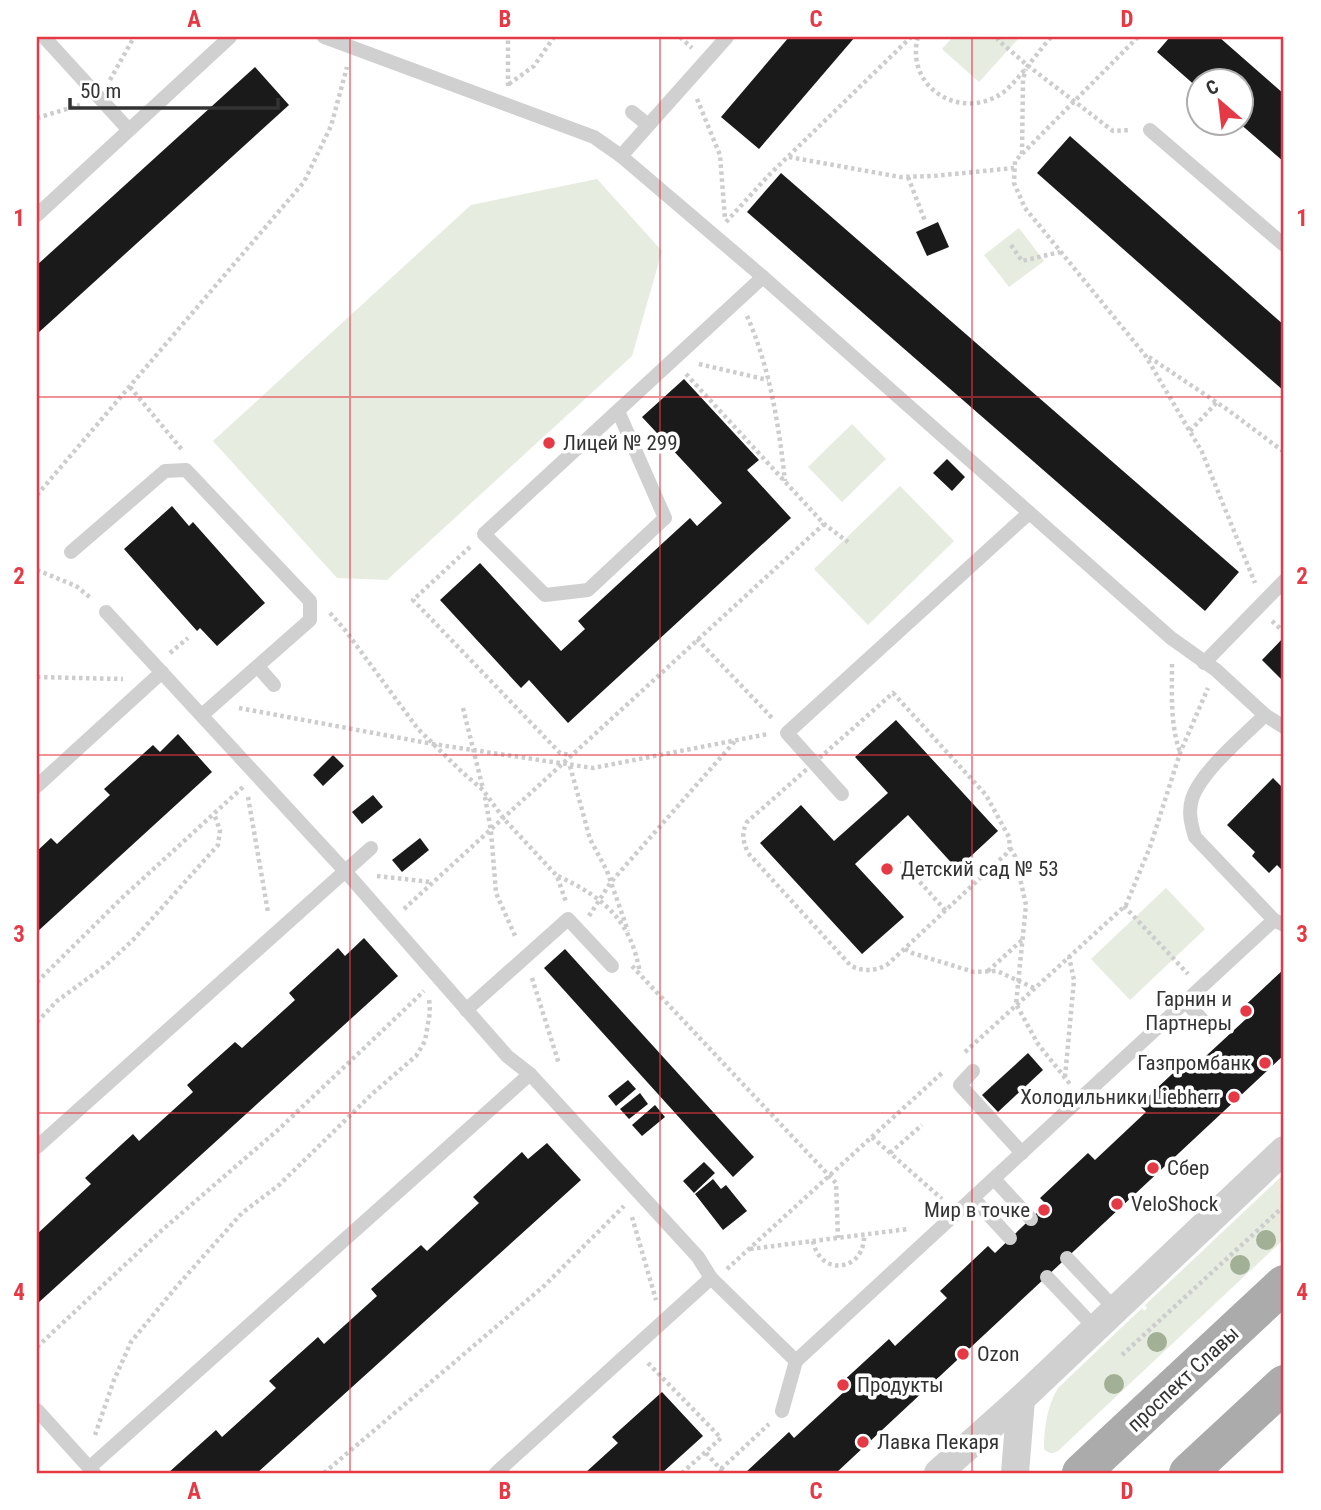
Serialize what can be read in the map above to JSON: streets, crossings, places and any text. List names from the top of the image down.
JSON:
{
  "streets": {
    "main road": ["проспект Славы"]
  },
  "places": [
    "Лицей № 299",
    "Детский сад № 53",
    "Гарнин и Партнеры",
    "Газпромбанк",
    "Холодильники Liebherr",
    "Сбер",
    "VeloShock",
    "Мир в точке",
    "Ozon",
    "Продукты",
    "Лавка Пекаря"
  ],
  "scale_bar": "50 m",
  "north": "top left",
  "grid": {
    "columns": [
      "A",
      "B",
      "C",
      "D"
    ],
    "rows": [
      "1",
      "2",
      "3",
      "4"
    ]
  }
}
